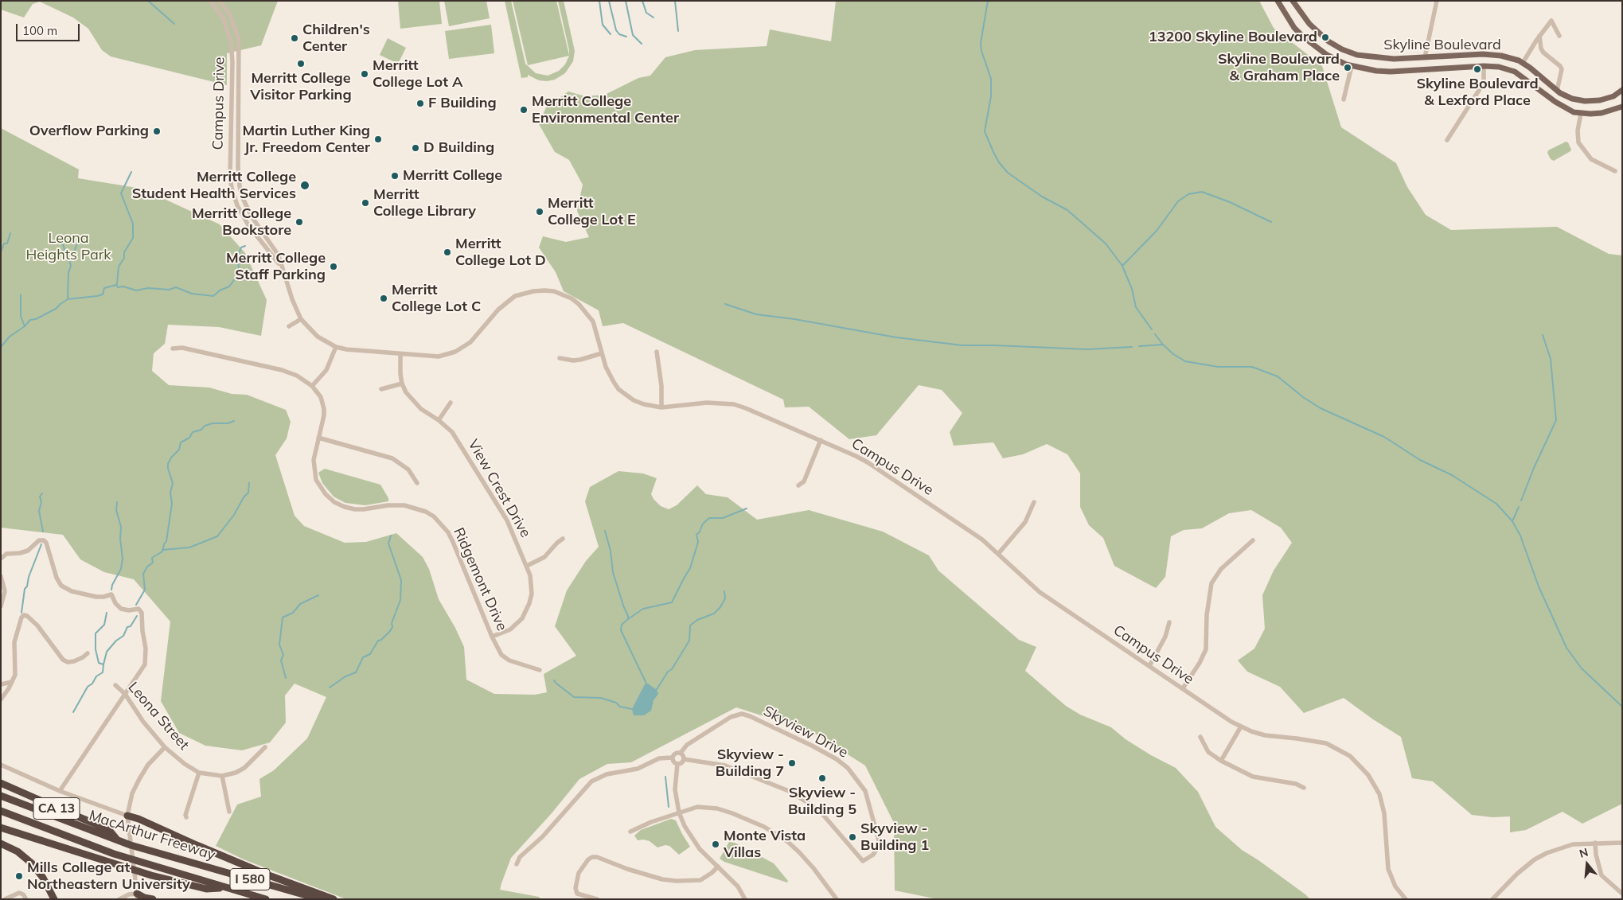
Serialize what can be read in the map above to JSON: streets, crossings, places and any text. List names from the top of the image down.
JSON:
{
  "streets": {
    "highway": ["CA 13", "MacArthur Freeway", "I 580"],
    "main road": ["Skyline Boulevard"],
    "street": [
      "Campus Drive",
      "View Crest Drive",
      "Ridgemont Drive",
      "Leona Street",
      "Skyview Drive"
    ]
  },
  "crossings": [
    ["Campus Drive", "View Crest Drive"],
    ["View Crest Drive", "Ridgemont Drive"],
    ["CA 13", "MacArthur Freeway"]
  ],
  "parks": ["Leona Heights Park"],
  "places": [
    "13200 Skyline Boulevard",
    "Children's Center",
    "Merritt College Visitor Parking",
    "Skyline Boulevard & Graham Place",
    "Skyline Boulevard & Lexford Place",
    "Merritt College Lot A",
    "F Building",
    "Merritt College Environmental Center",
    "Overflow Parking",
    "Martin Luther King Jr. Freedom Center",
    "D Building",
    "Merritt College",
    "Merritt College Student Health Services",
    "Merritt College Library",
    "Merritt College Lot E",
    "Merritt College Bookstore",
    "Merritt College Lot D",
    "Merritt College Staff Parking",
    "Merritt College Lot C",
    "Skyview - Building 7",
    "Skyview - Building 5",
    "Skyview - Building 1",
    "Monte Vista Villas",
    "Mills College at Northeastern University"
  ],
  "scale_bar": "100 m",
  "north": "top"
}
